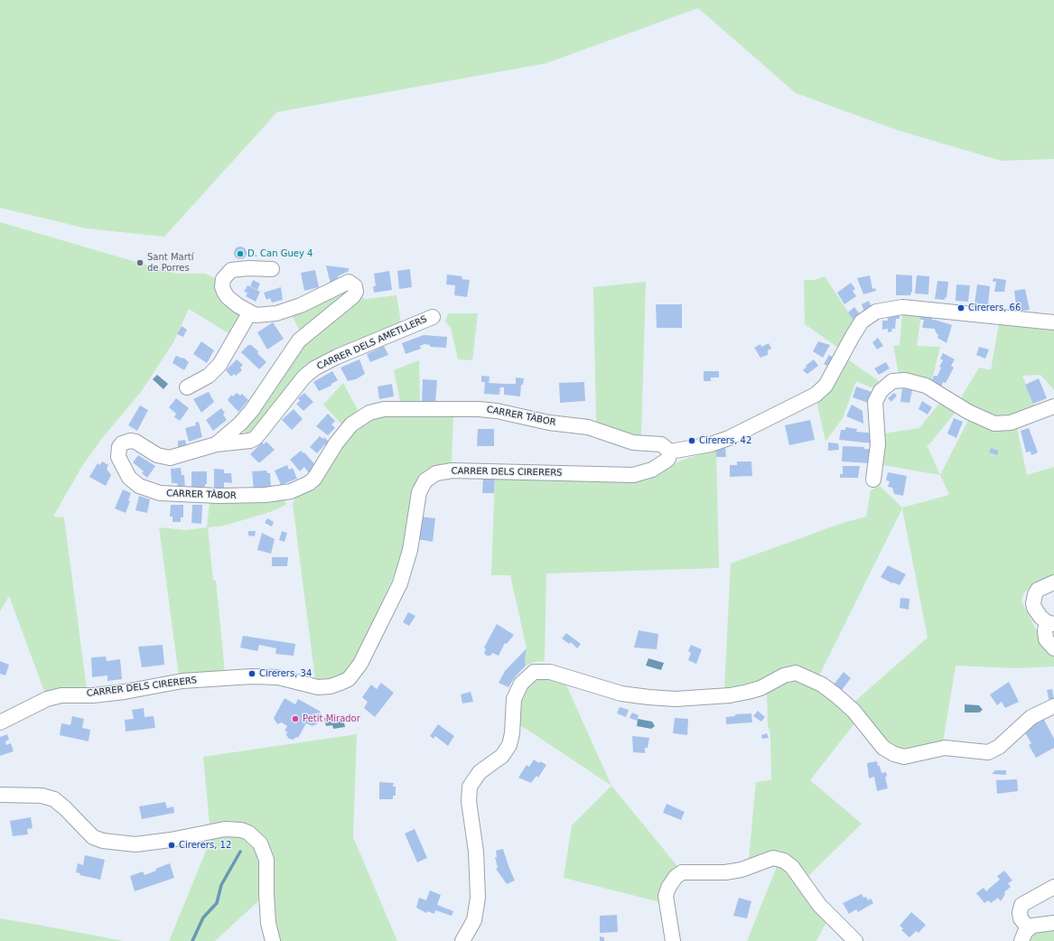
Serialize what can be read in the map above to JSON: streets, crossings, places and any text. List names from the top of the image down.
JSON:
{
  "streets": {
    "street": ["CARRER DELS AMETLLERS", "CARRER TÀBOR", "CARRER DELS CIRERERS"]
  },
  "crossings": [
    ["CARRER DELS AMETLLERS", "CARRER TÀBOR"],
    ["CARRER TÀBOR", "CARRER DELS CIRERERS"]
  ],
  "places": [
    "D. Can Guey 4",
    "Sant Martí de Porres",
    "Cirerers, 66",
    "Cirerers, 42",
    "Cirerers, 34",
    "Petit Mirador",
    "Cirerers, 12"
  ]
}
